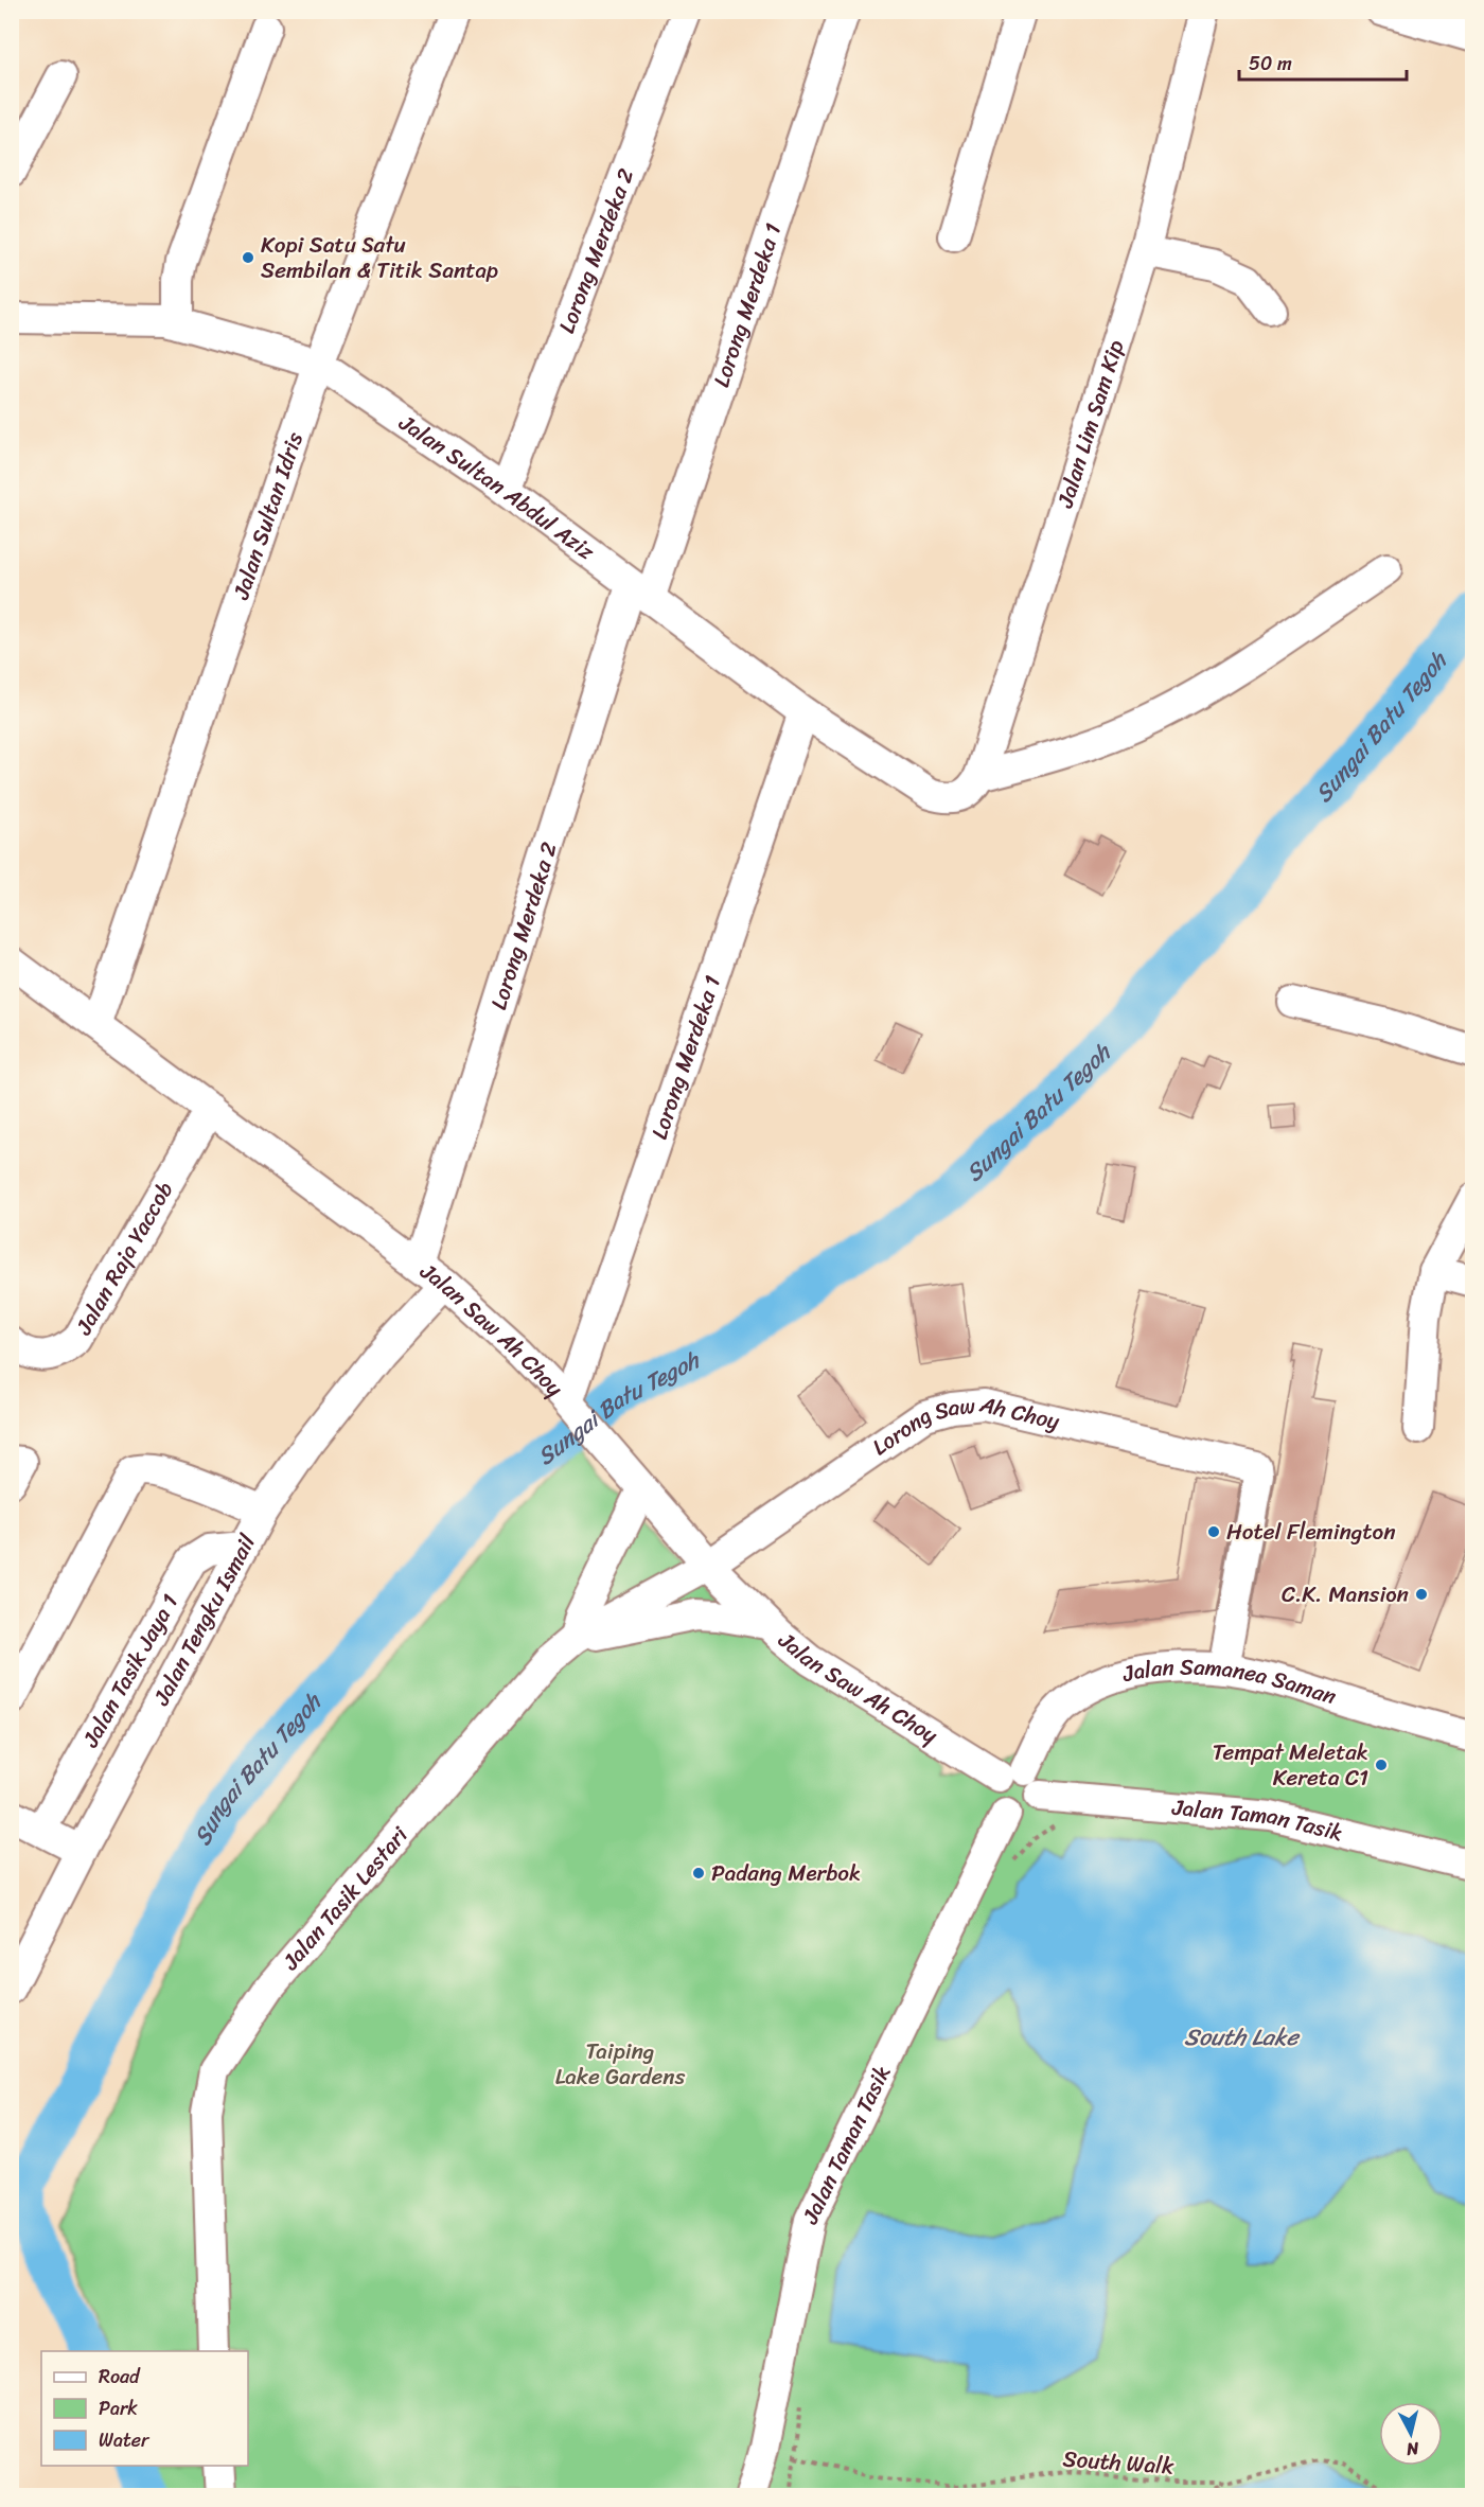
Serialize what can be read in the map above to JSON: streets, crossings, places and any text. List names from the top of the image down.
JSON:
{
  "streets": {
    "street": [
      "Lorong Merdeka 2",
      "Lorong Merdeka 1",
      "Jalan Lim Sam Kip",
      "Jalan Sultan Abdul Aziz",
      "Jalan Sultan Idris",
      "Jalan Raja Yaccob",
      "Jalan Saw Ah Choy",
      "Lorong Saw Ah Choy",
      "Jalan Tengku Ismail",
      "Jalan Tasik Jaya 1",
      "Jalan Samanea Saman",
      "Jalan Taman Tasik",
      "Jalan Tasik Lestari"
    ],
    "path": ["South Walk"]
  },
  "crossings": [
    ["Lorong Merdeka 2", "Lorong Merdeka 1"],
    ["Lorong Merdeka 2", "Jalan Sultan Abdul Aziz"],
    ["Lorong Merdeka 2", "Jalan Saw Ah Choy"],
    ["Lorong Merdeka 1", "Jalan Sultan Abdul Aziz"],
    ["Lorong Merdeka 1", "Jalan Saw Ah Choy"],
    ["Jalan Lim Sam Kip", "Jalan Sultan Abdul Aziz"],
    ["Jalan Sultan Abdul Aziz", "Jalan Sultan Idris"],
    ["Jalan Sultan Idris", "Jalan Saw Ah Choy"],
    ["Jalan Raja Yaccob", "Jalan Saw Ah Choy"],
    ["Jalan Saw Ah Choy", "Lorong Saw Ah Choy"],
    ["Jalan Saw Ah Choy", "Jalan Tengku Ismail"],
    ["Jalan Saw Ah Choy", "Jalan Samanea Saman"],
    ["Jalan Saw Ah Choy", "Jalan Taman Tasik"],
    ["Jalan Saw Ah Choy", "Jalan Tasik Lestari"],
    ["Lorong Saw Ah Choy", "Jalan Samanea Saman"],
    ["Lorong Saw Ah Choy", "Jalan Tasik Lestari"],
    ["Jalan Tengku Ismail", "Jalan Tasik Jaya 1"],
    ["Jalan Samanea Saman", "Jalan Taman Tasik"]
  ],
  "water": ["Sungai Batu Tegoh", "South Lake"],
  "parks": ["Taiping Lake Gardens"],
  "places": [
    "Kopi Satu Satu Sembilan & Titik Santap",
    "Hotel Flemington",
    "C.K. Mansion",
    "Tempat Meletak Kereta C1",
    "Padang Merbok"
  ],
  "legend": ["Road", "Park", "Water"],
  "scale_bar": "50 m",
  "north": "bottom"
}
